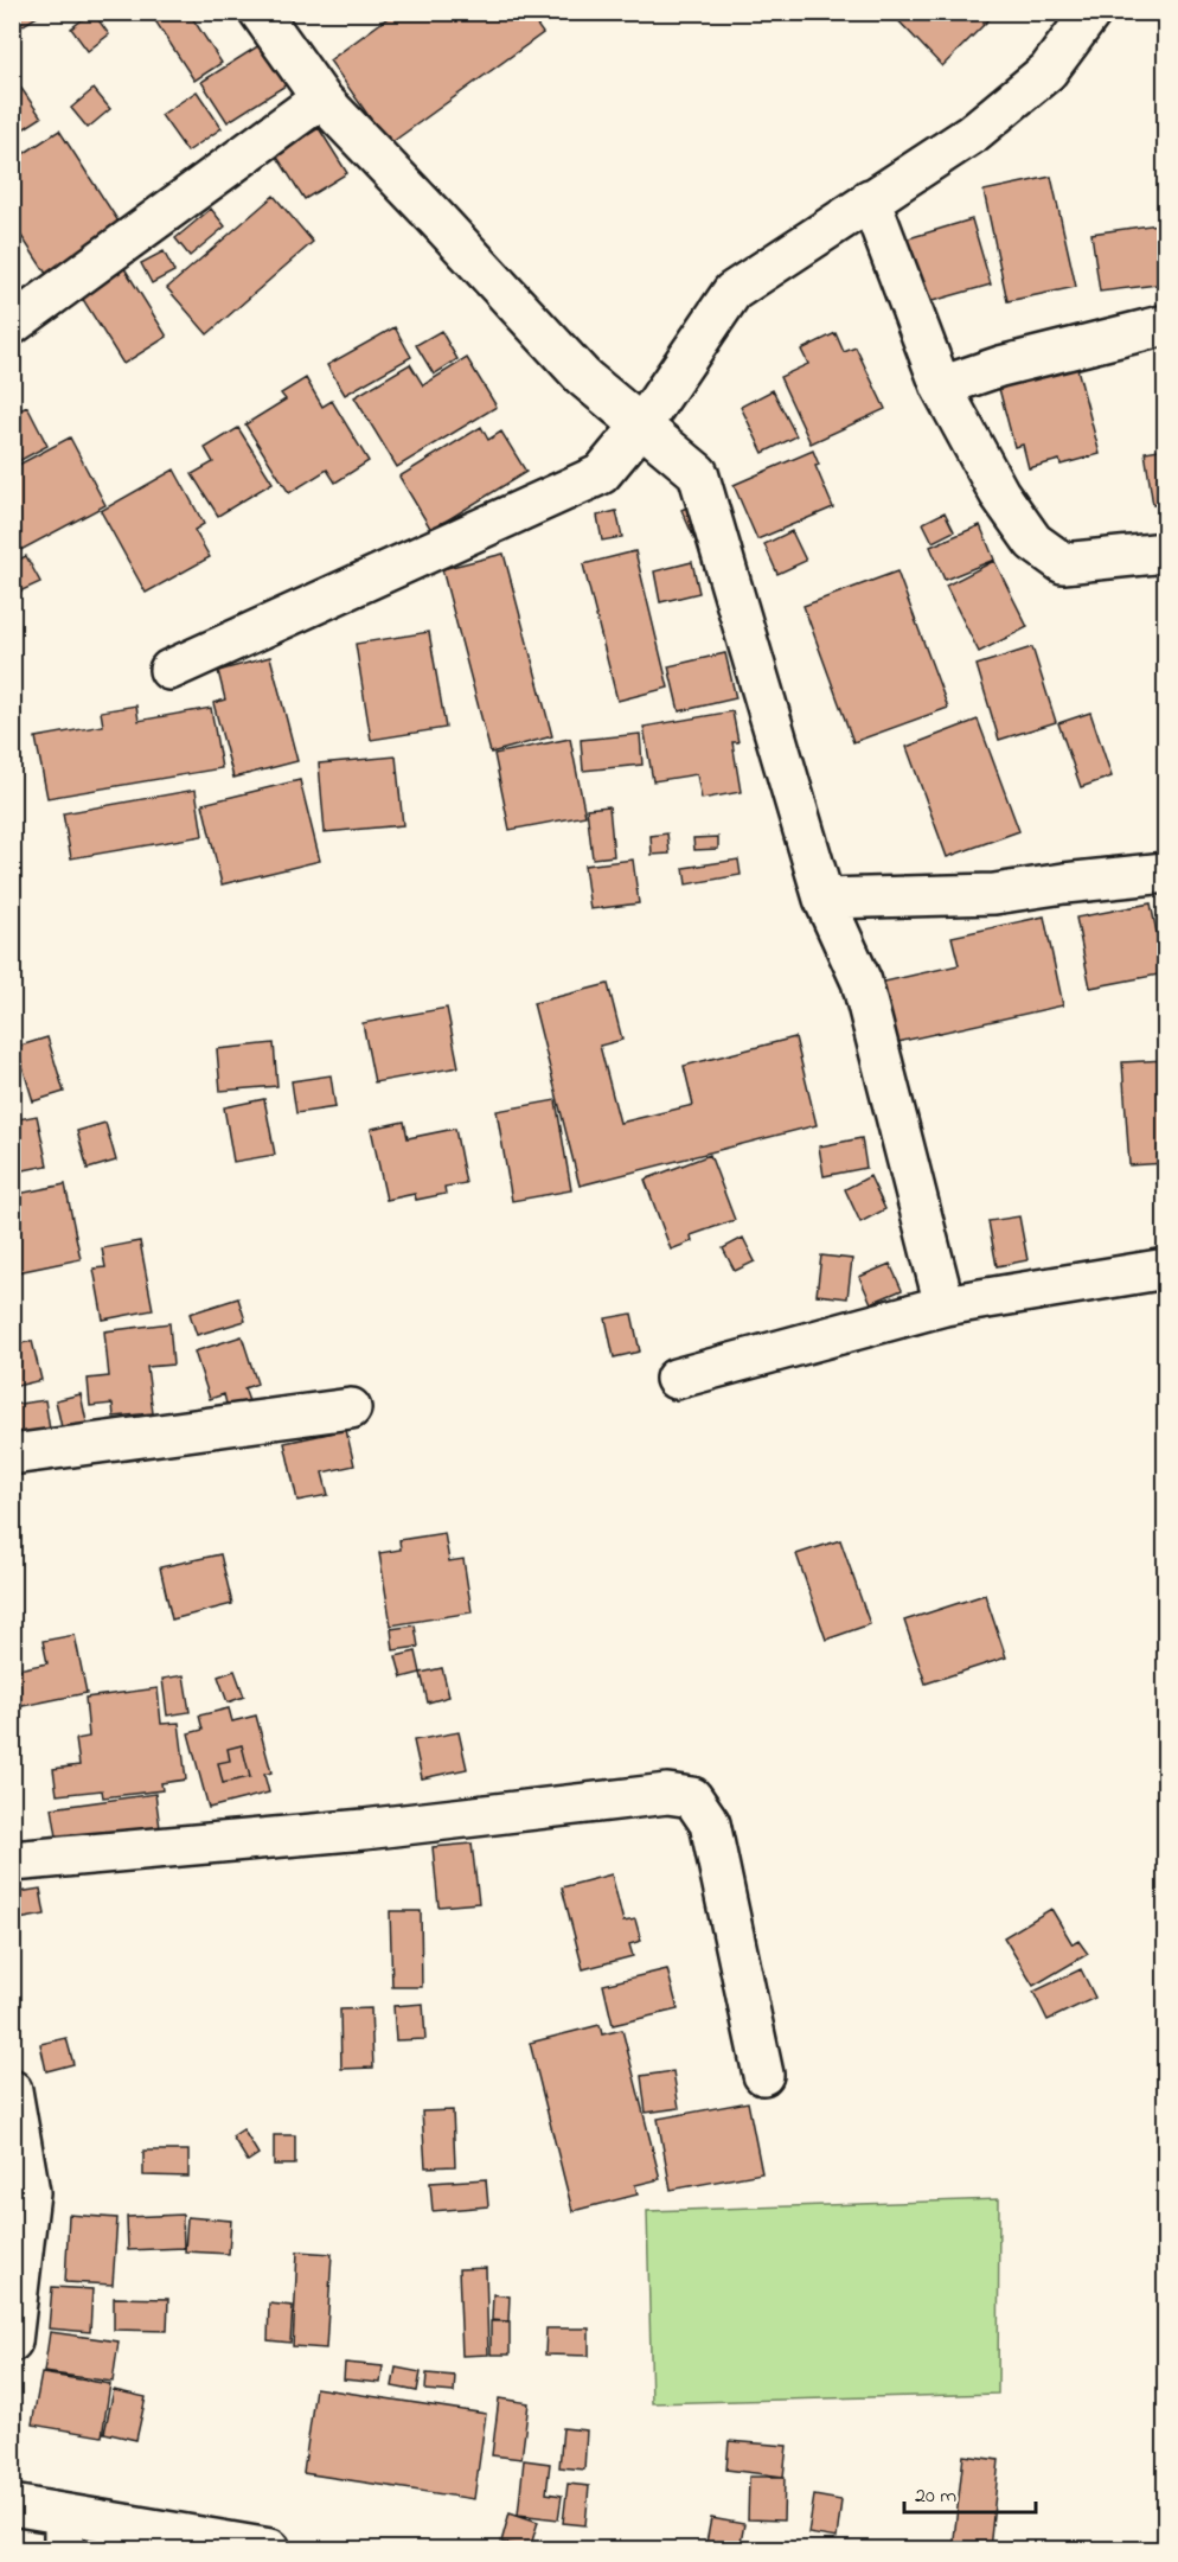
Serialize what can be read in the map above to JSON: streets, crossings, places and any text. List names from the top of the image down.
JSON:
{
  "scale_bar": "20 m"
}
